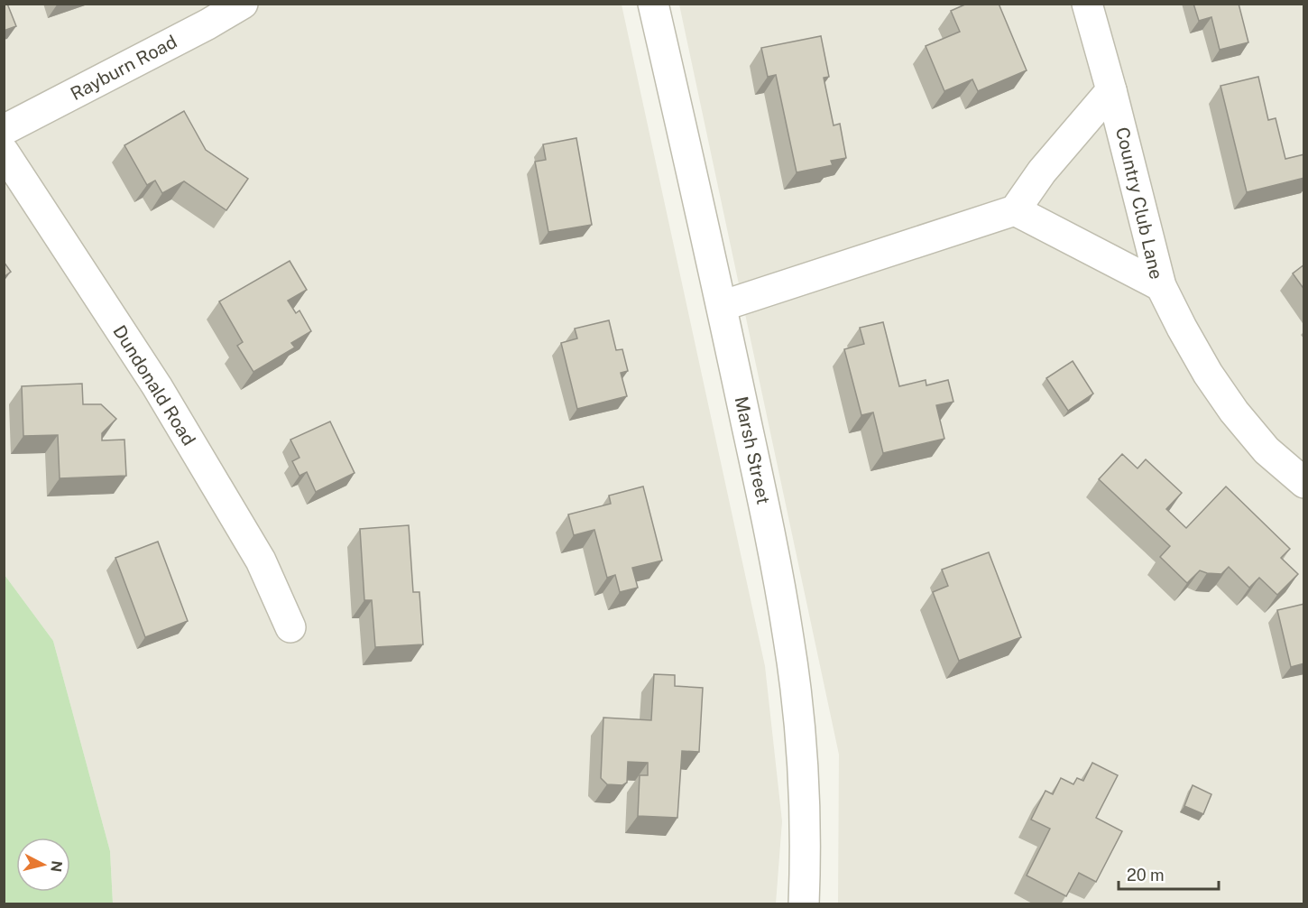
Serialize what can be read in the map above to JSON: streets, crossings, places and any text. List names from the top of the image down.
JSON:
{
  "streets": {
    "street": [
      "Rayburn Road",
      "Country Club Lane",
      "Dundonald Road",
      "Marsh Street"
    ]
  },
  "scale_bar": "20 m",
  "north": "right"
}
